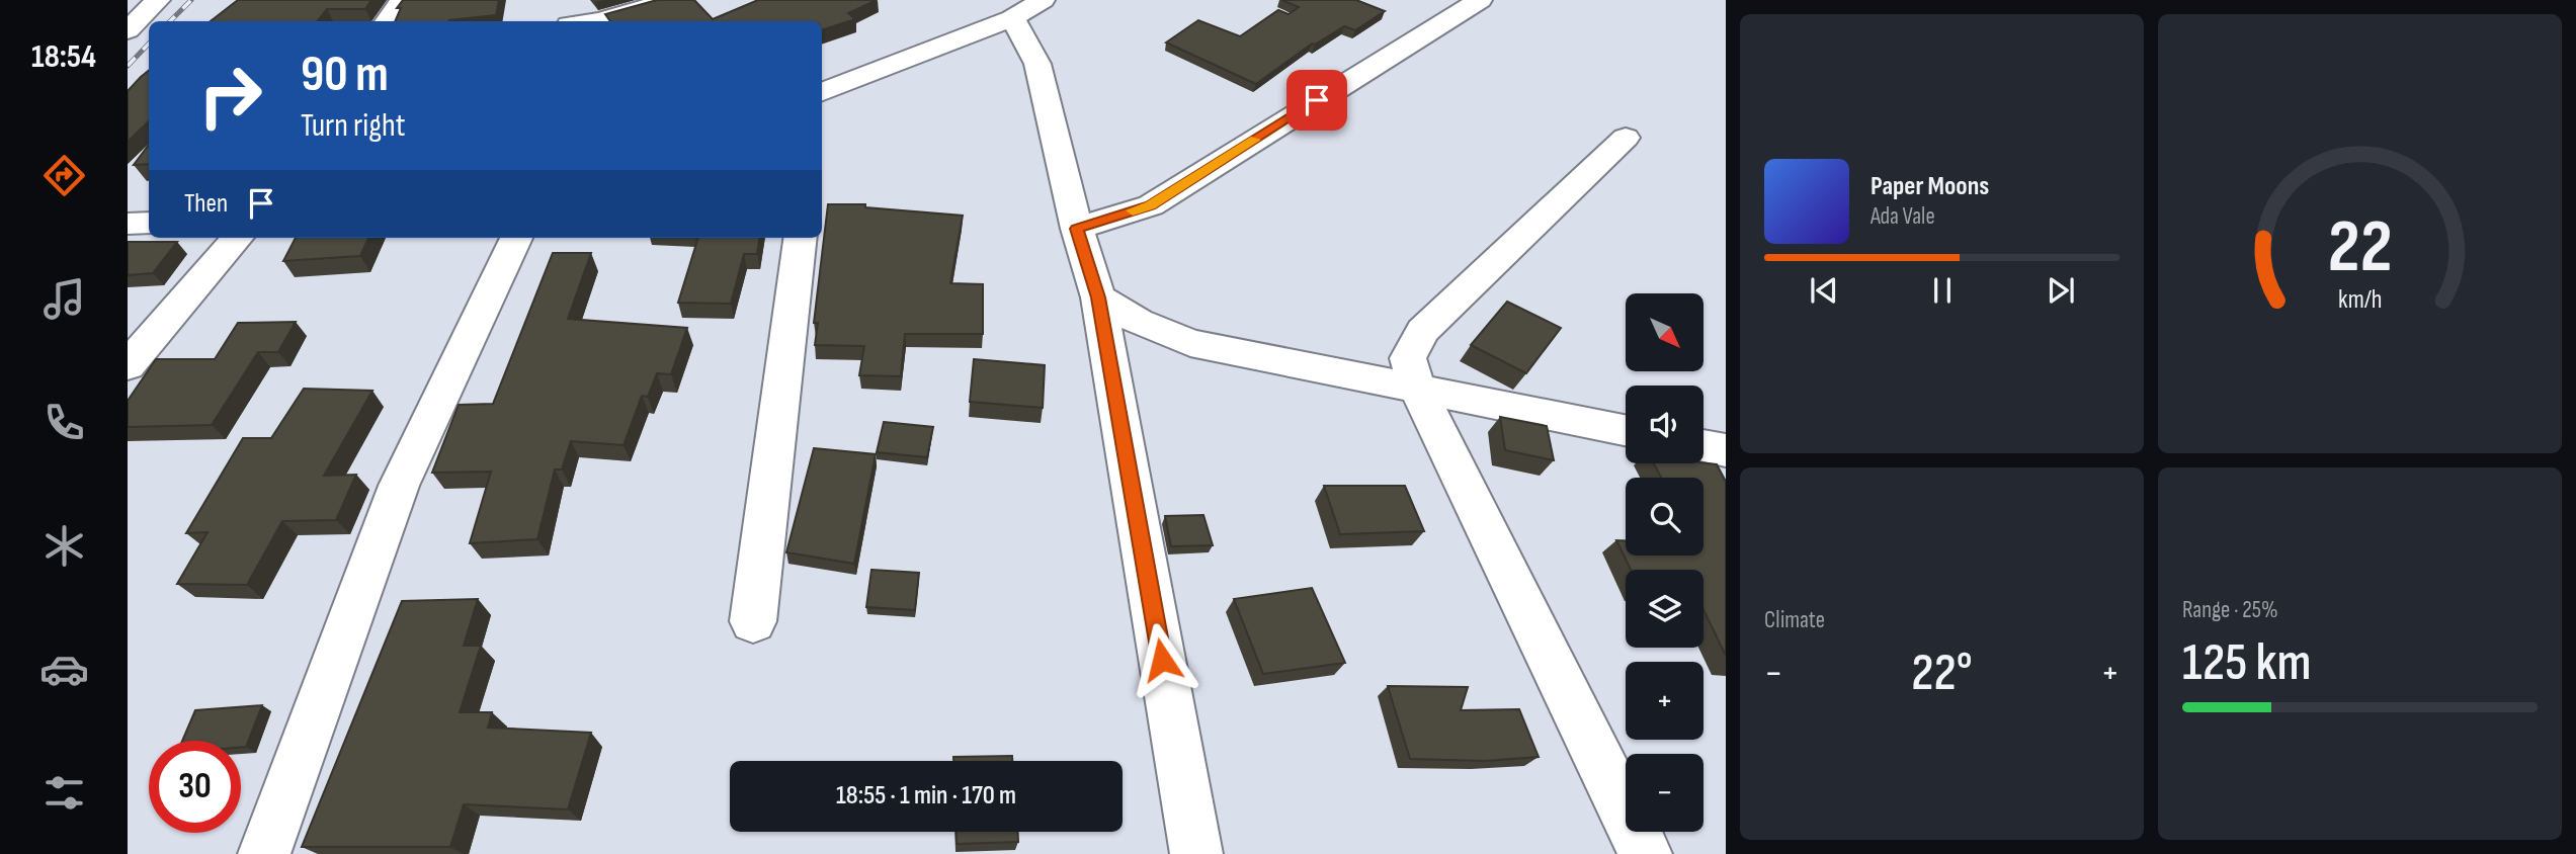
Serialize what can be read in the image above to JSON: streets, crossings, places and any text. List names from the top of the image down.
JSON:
{
  "north": "bottom right",
  "page": {
    "tabs": "18:54",
    "turn": ["90 m", "Turn right"],
    "song": ["Paper Moons", "Ada Vale"],
    "then": "Then",
    "map_buttons": ["+", "−"],
    "tile": [
      "Climate",
      ["Range · 25%", "125 km"]
    ],
    "heat": ["−", "22°", "+"],
    "limit": "30",
    "trip": "18:55 · 1 min · 170 m",
    "gauge": ["22", "km/h"]
  }
}
